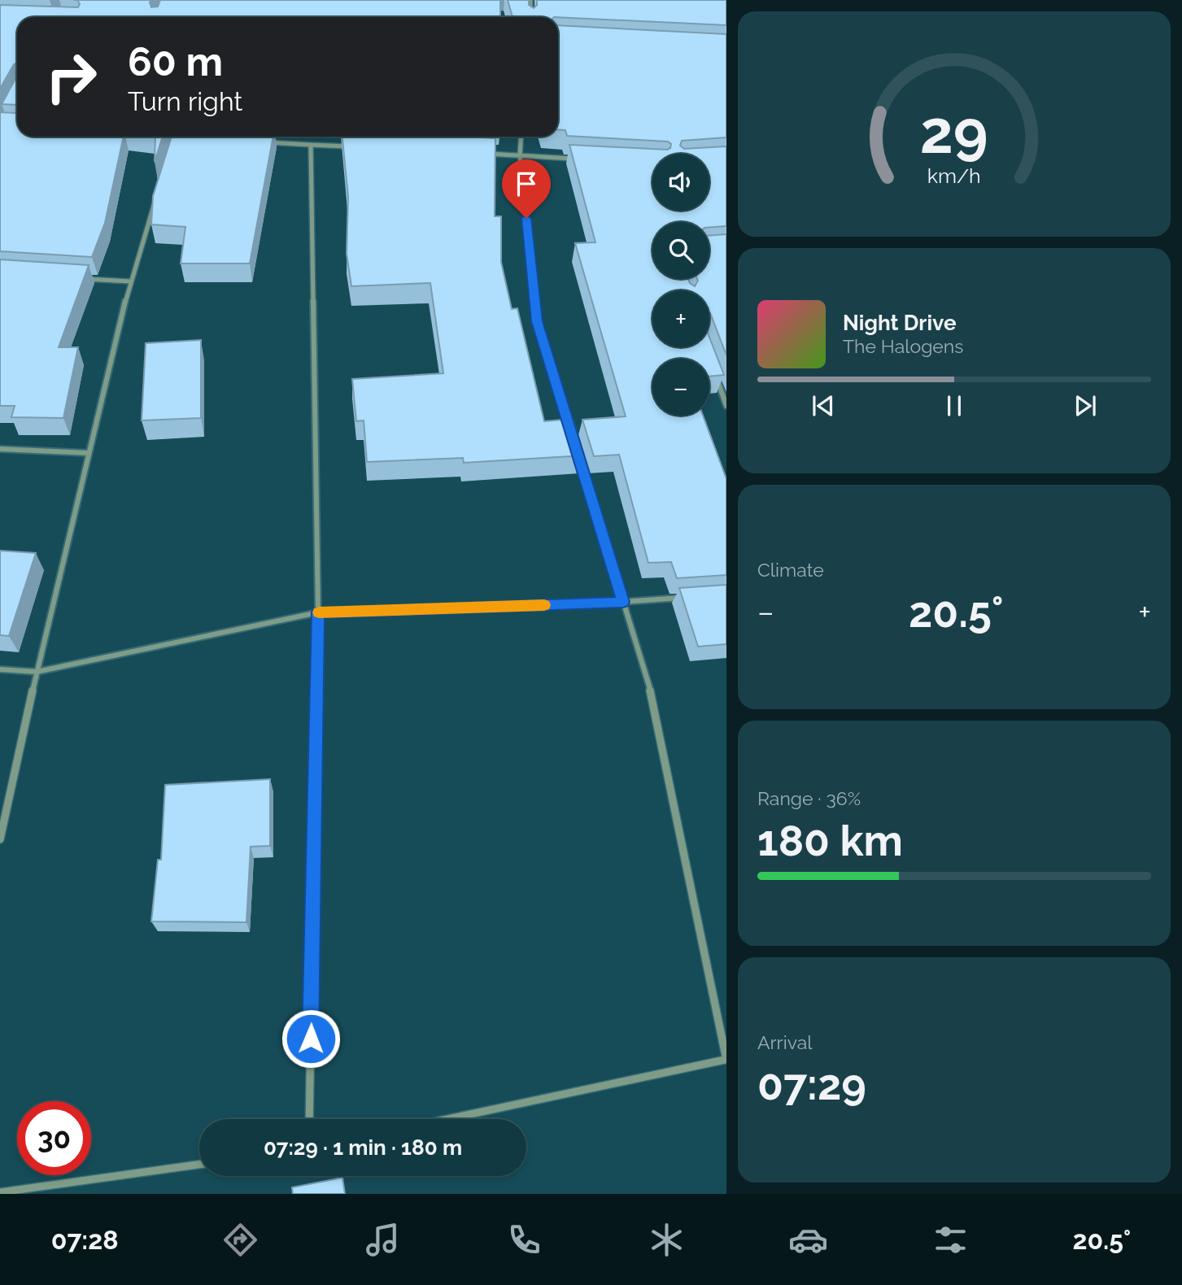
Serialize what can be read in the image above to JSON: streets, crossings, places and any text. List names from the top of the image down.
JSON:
{
  "page": {
    "turn": ["60 m", "Turn right"],
    "map_buttons": ["+", "−"],
    "song": ["Night Drive", "The Halogens"],
    "tile": [
      "Climate",
      ["Range · 36%", "180 km"],
      ["Arrival", "07:29"]
    ],
    "heat": ["−", "20.5°", "+"],
    "limit": "30",
    "trip": "07:29 · 1 min · 180 m",
    "tabs": ["07:28", "20.5°"],
    "gauge": ["29", "km/h"]
  }
}
